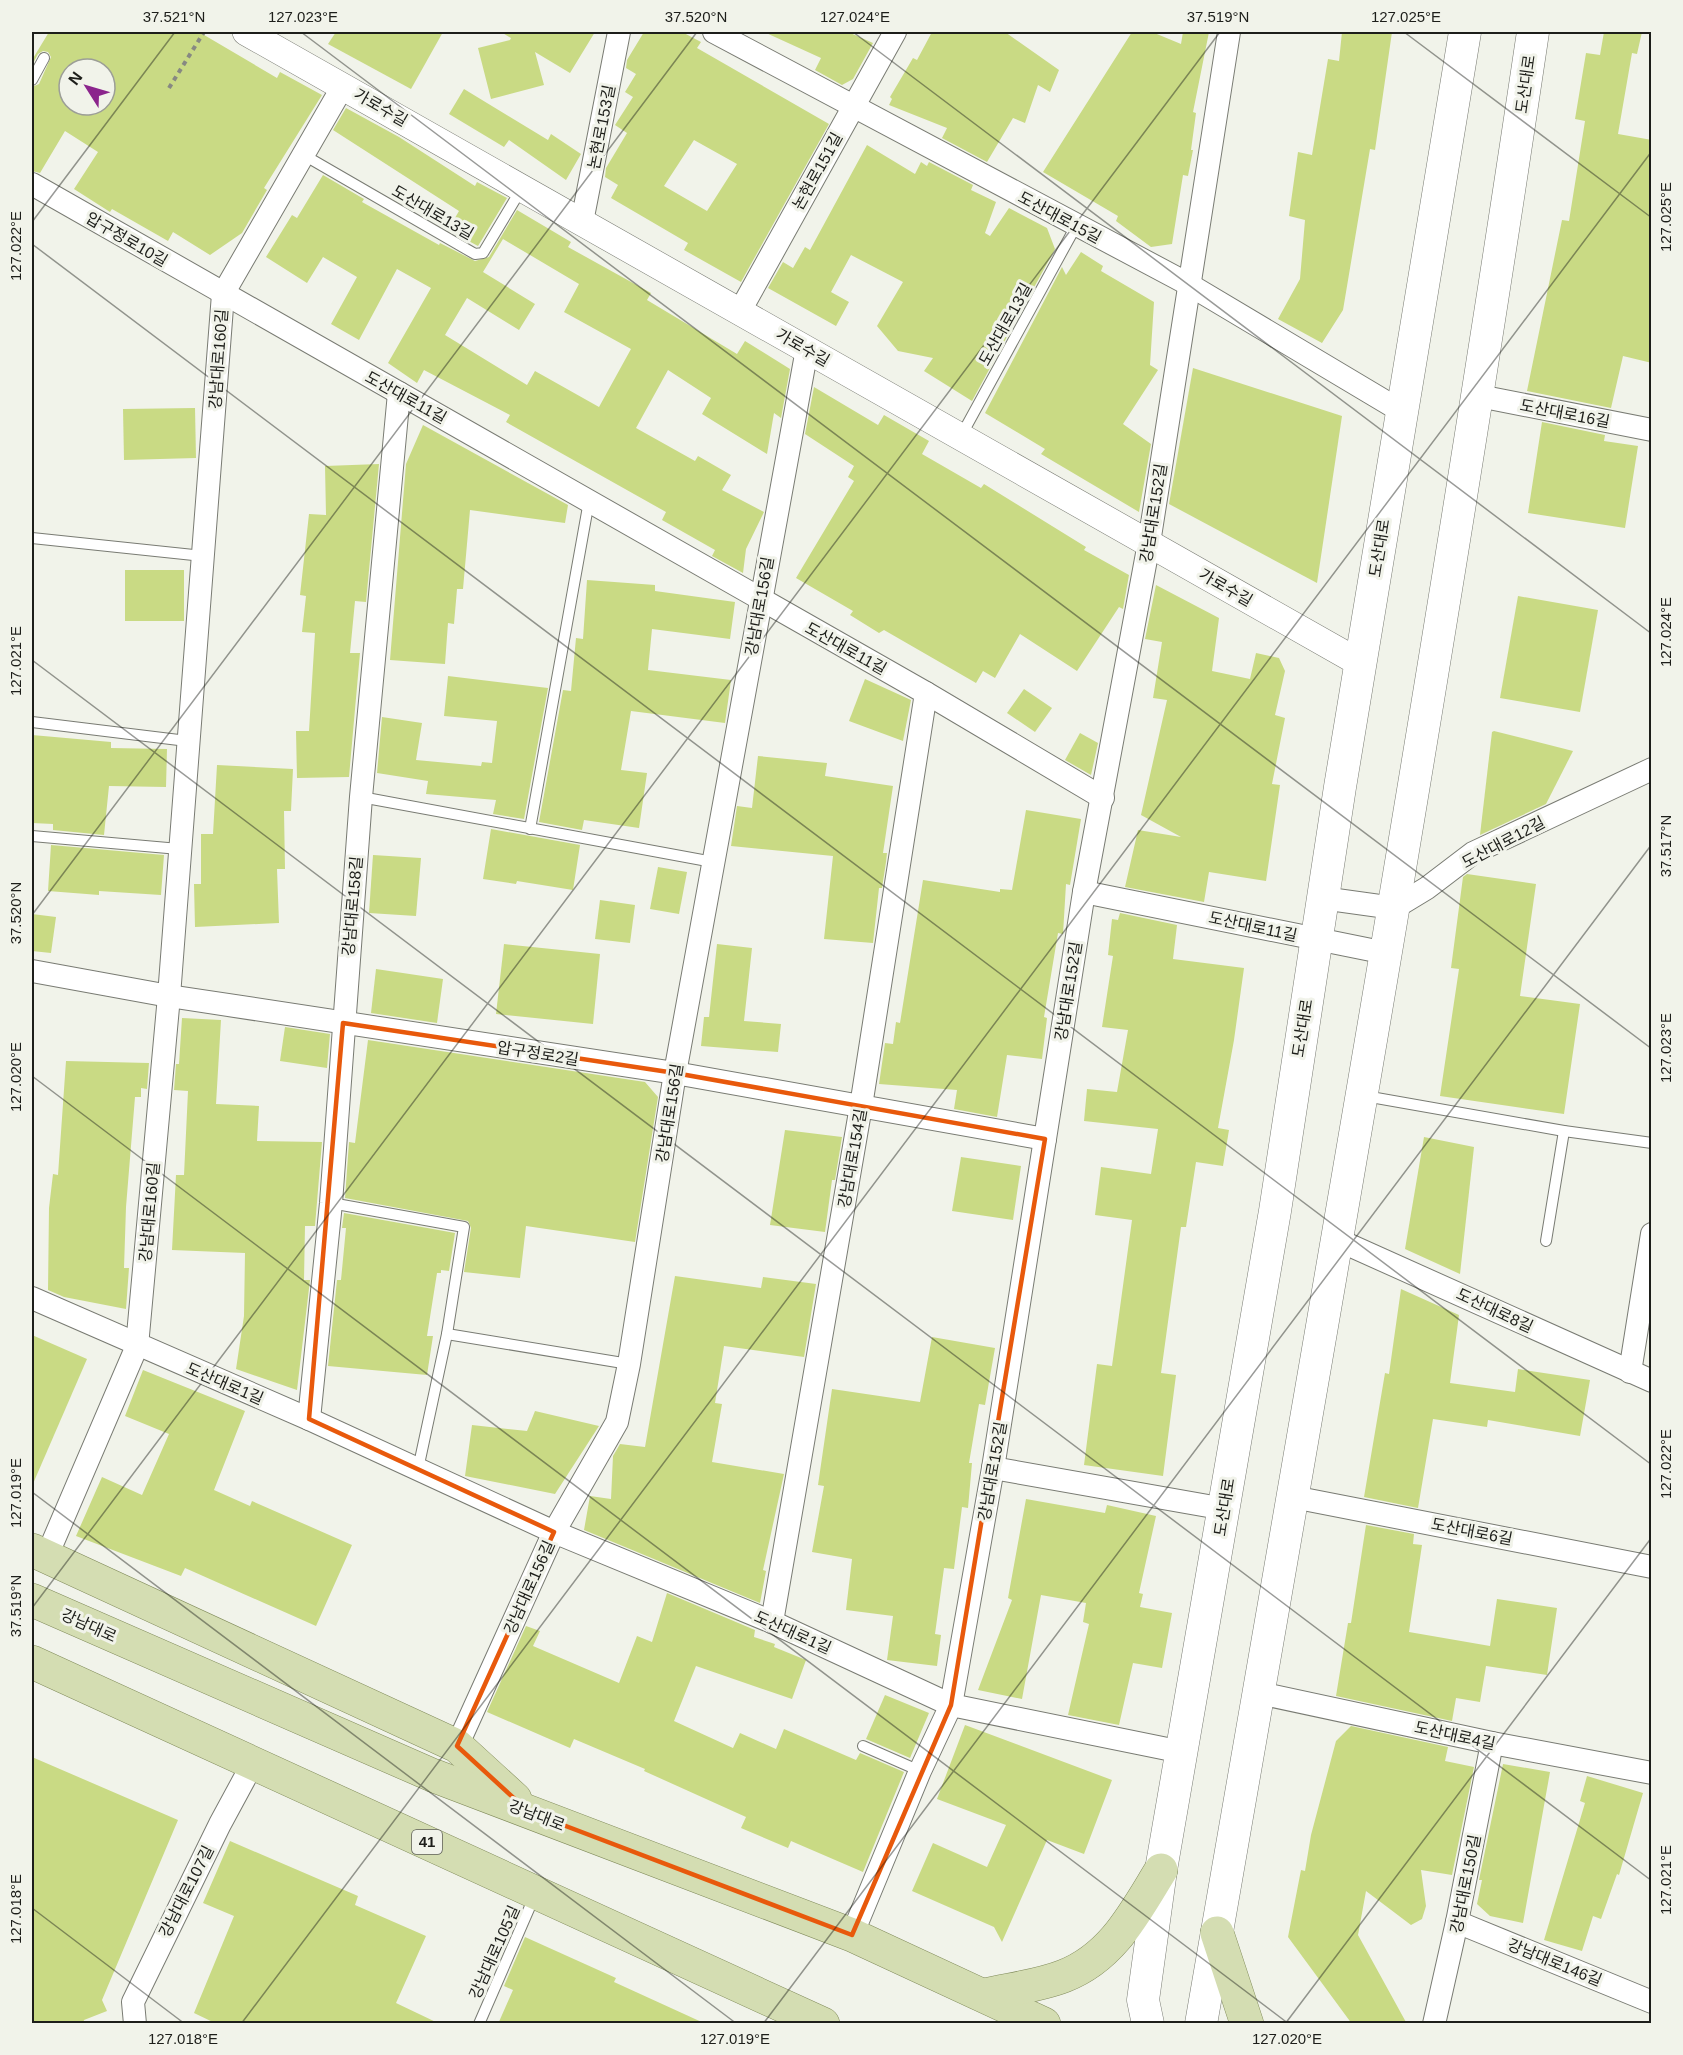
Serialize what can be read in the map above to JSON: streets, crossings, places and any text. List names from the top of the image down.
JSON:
{
  "streets": {
    "main road": ["도산대로", "강남대로", "41"],
    "street": [
      "가로수길",
      "논현로153길",
      "논현로151길",
      "도산대로15길",
      "압구정로10길",
      "강남대로160길",
      "도산대로11길",
      "도산대로16길",
      "강남대로152길",
      "강남대로156길",
      "도산대로12길",
      "강남대로158길",
      "압구정로2길",
      "강남대로154길",
      "도산대로8길",
      "도산대로1길",
      "도산대로6길",
      "도산대로4길",
      "강남대로150길",
      "강남대로107길",
      "강남대로146길"
    ],
    "lane": ["도산대로13길", "강남대로105길"]
  },
  "crossings": [
    ["도산대로", "가로수길"],
    ["도산대로", "도산대로15길"],
    ["도산대로", "도산대로11길"],
    ["도산대로", "도산대로16길"],
    ["도산대로", "도산대로12길"],
    ["도산대로", "도산대로8길"],
    ["도산대로", "도산대로1길"],
    ["도산대로", "도산대로6길"],
    ["도산대로", "도산대로4길"],
    ["가로수길", "논현로153길"],
    ["가로수길", "논현로151길"],
    ["가로수길", "도산대로13길"],
    ["가로수길", "강남대로160길"],
    ["가로수길", "강남대로152길"],
    ["가로수길", "강남대로156길"],
    ["논현로151길", "도산대로15길"],
    ["도산대로13길", "도산대로15길"],
    ["도산대로13길", "강남대로160길"],
    ["도산대로15길", "강남대로152길"],
    ["압구정로10길", "강남대로160길"],
    ["압구정로10길", "도산대로11길"],
    ["강남대로160길", "도산대로11길"],
    ["강남대로160길", "압구정로2길"],
    ["강남대로160길", "도산대로1길"],
    ["도산대로11길", "강남대로152길"],
    ["도산대로11길", "강남대로156길"],
    ["도산대로11길", "강남대로158길"],
    ["도산대로11길", "강남대로154길"],
    ["강남대로152길", "압구정로2길"],
    ["강남대로152길", "도산대로1길"],
    ["강남대로152길", "강남대로"],
    ["강남대로156길", "압구정로2길"],
    ["강남대로156길", "도산대로1길"],
    ["강남대로158길", "압구정로2길"],
    ["강남대로158길", "도산대로1길"],
    ["압구정로2길", "강남대로154길"],
    ["강남대로154길", "도산대로1길"],
    ["도산대로4길", "강남대로150길"],
    ["41", "강남대로107길"],
    ["41", "강남대로105길"],
    ["강남대로150길", "강남대로146길"]
  ],
  "north": "top left",
  "coordinates": [
    "37.521°N",
    "127.023°E",
    "37.520°N",
    "127.024°E",
    "37.519°N",
    "127.025°E",
    "127.022°E",
    "127.021°E",
    "37.517°N",
    "127.020°E",
    "127.019°E",
    "127.018°E"
  ]
}
